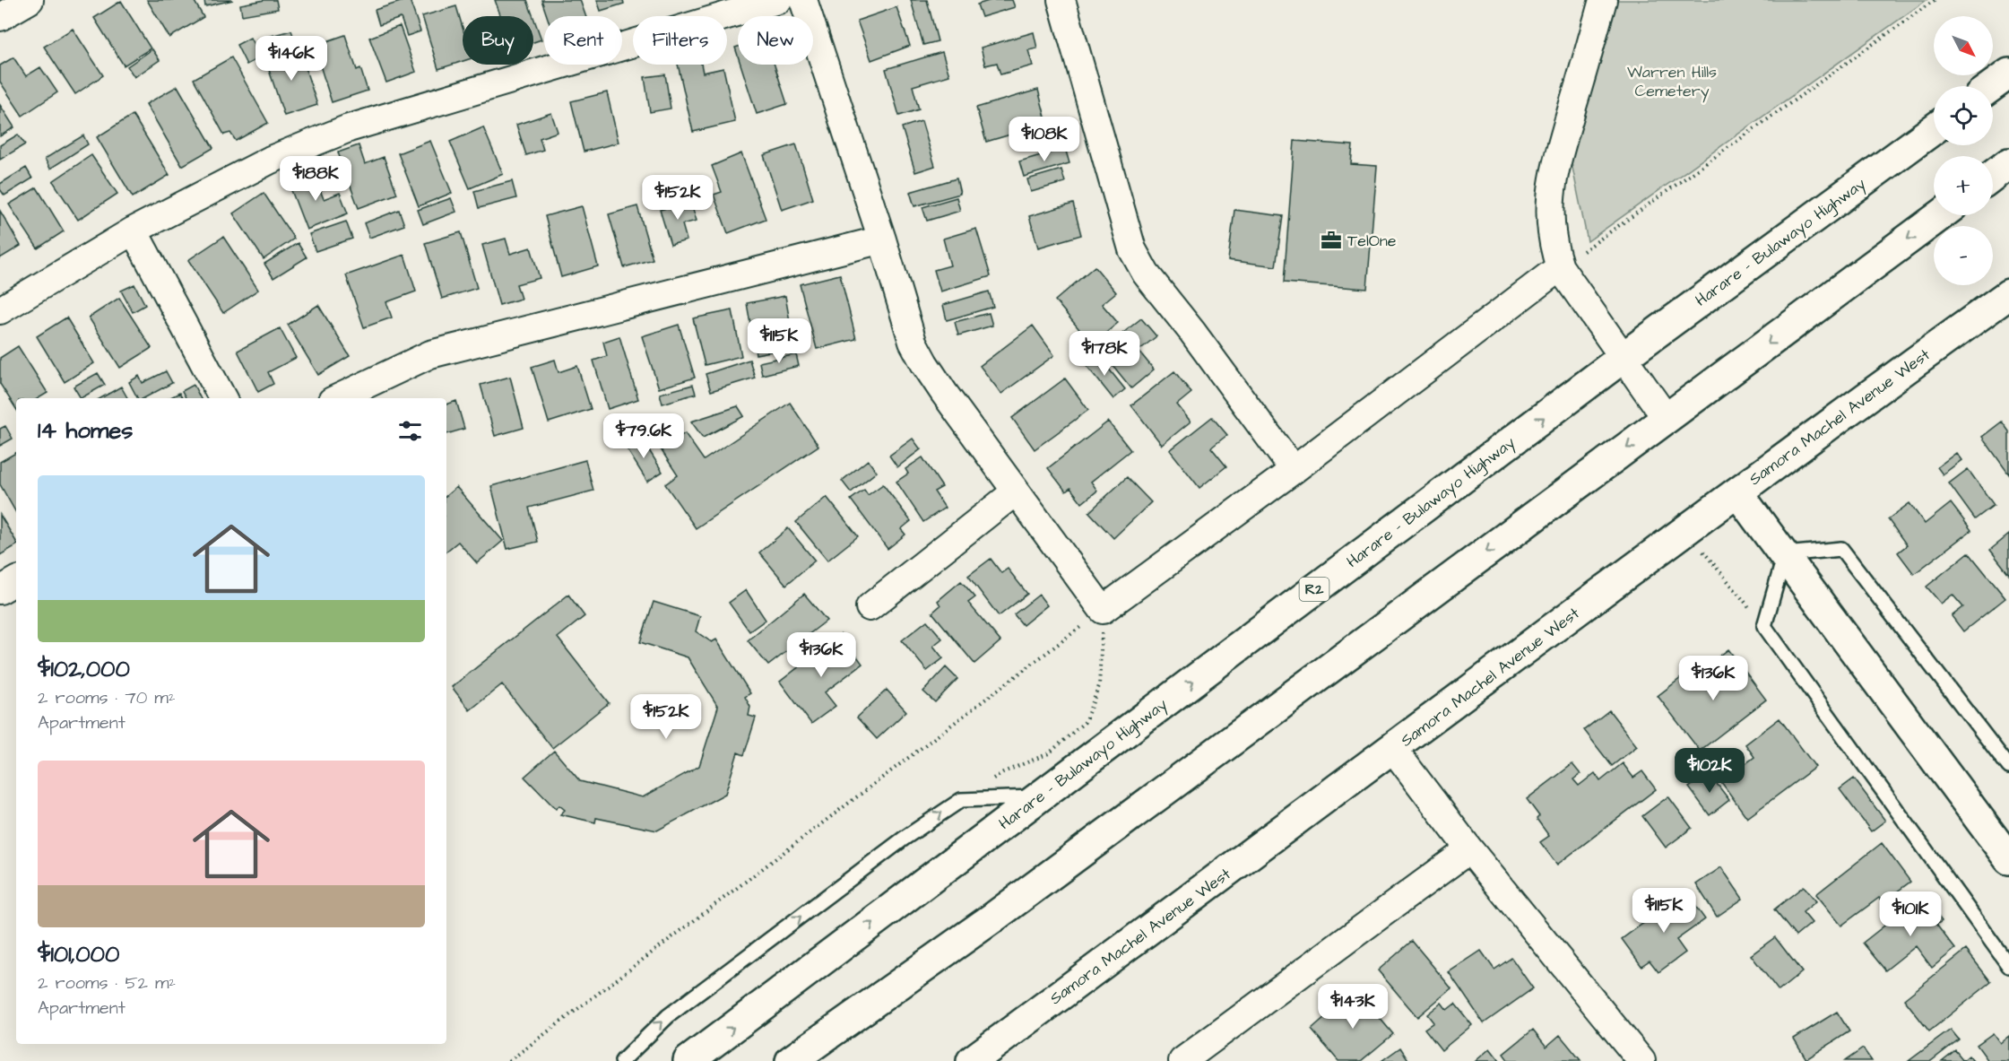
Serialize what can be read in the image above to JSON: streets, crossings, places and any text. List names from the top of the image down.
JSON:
{
  "streets": {
    "main road": ["Harare - Bulawayo Highway", "Samora Machel Avenue West", "R2"]
  },
  "parks": ["Warren Hills Cemetery"],
  "places": {
    "office": ["TelOne"]
  },
  "north": "bottom right",
  "page": {
    "map_buttons": ["+", "−"],
    "chip": [
      "Buy",
      "Rent",
      "Filters",
      "New"
    ],
    "price": [
      "$146K",
      "$108K",
      "$188K",
      "$152K",
      "$115K",
      "$178K",
      "$79.6K",
      "$136K",
      "$136K",
      "$152K",
      "$102K",
      "$115K",
      "$101K",
      "$143K"
    ],
    "heading": "14 homes",
    "list": [
      {
        "name": "$102,000",
        "note": "2 rooms · 70 m² · Apartment"
      },
      {
        "name": "$101,000",
        "note": "2 rooms · 52 m² · Apartment"
      }
    ]
  }
}
